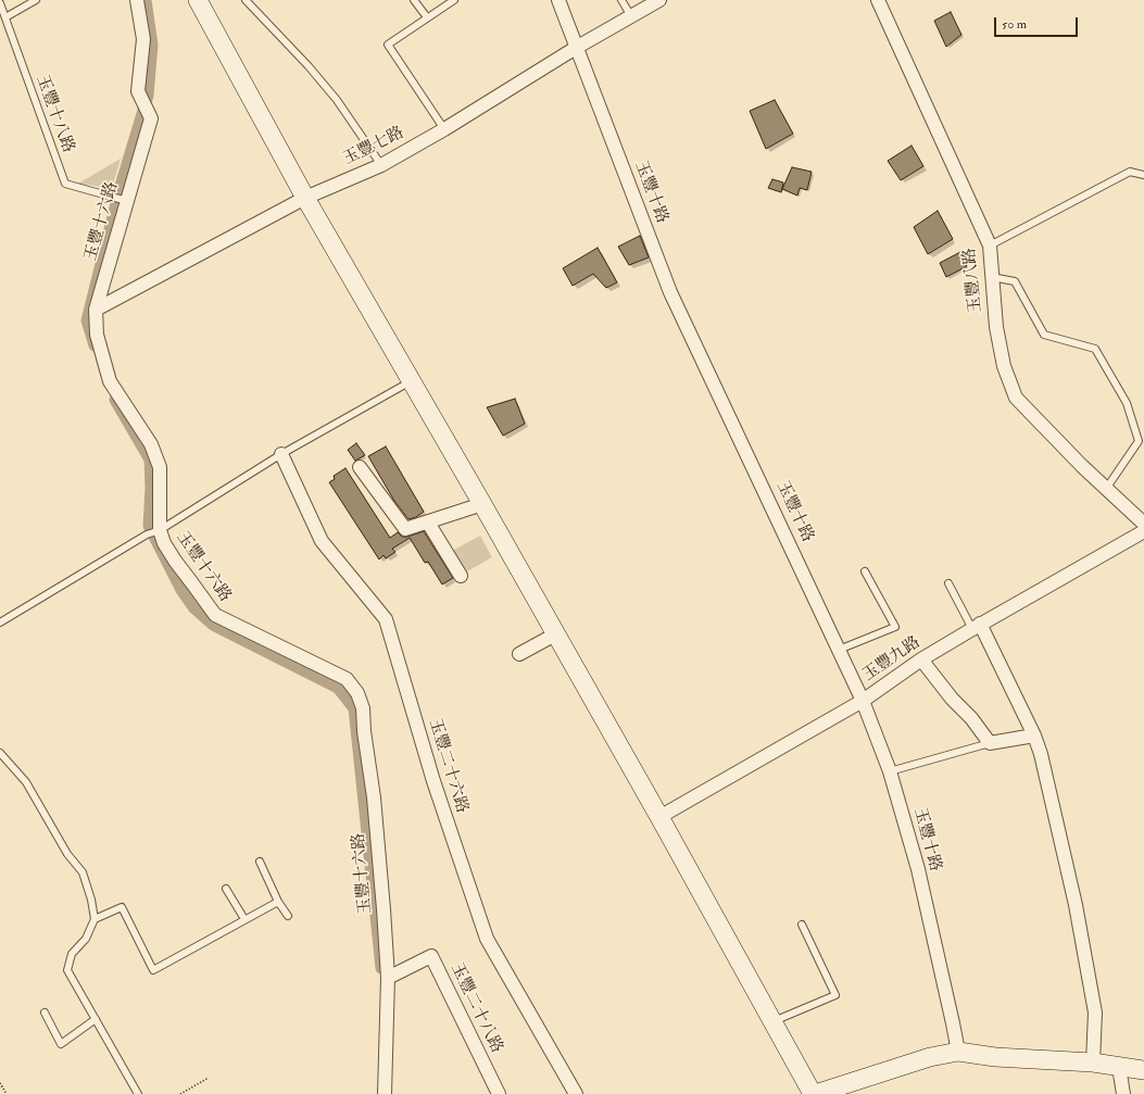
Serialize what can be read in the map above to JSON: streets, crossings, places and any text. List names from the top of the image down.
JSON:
{
  "streets": {
    "street": [
      "玉豐七路",
      "玉豐十路",
      "玉豐十六路",
      "玉豐八路",
      "玉豐九路",
      "玉豐二十六路",
      "玉豐二十八路"
    ],
    "lane": ["玉豐十八路"]
  },
  "crossings": [
    ["玉豐十八路", "玉豐十六路"],
    ["玉豐七路", "玉豐十路"],
    ["玉豐七路", "玉豐十六路"],
    ["玉豐十路", "玉豐九路"],
    ["玉豐十六路", "玉豐二十八路"]
  ],
  "scale_bar": "50 m"
}
